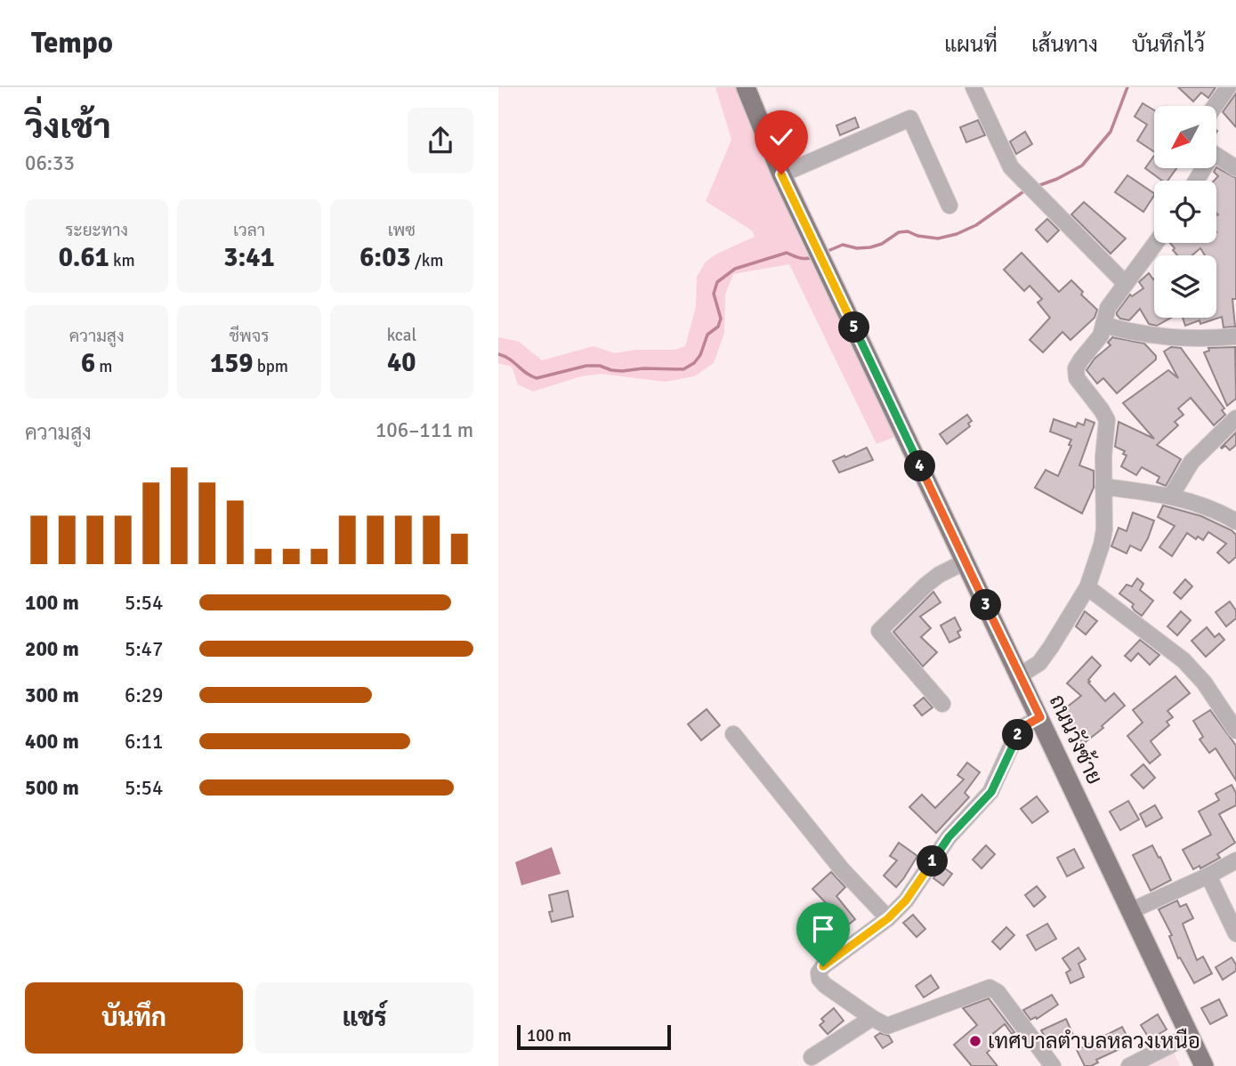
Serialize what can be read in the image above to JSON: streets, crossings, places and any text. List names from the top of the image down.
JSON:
{
  "streets": {
    "main road": ["ถนนวังซ้าย"]
  },
  "places": ["เทศบาลตำบลหลวงเหนือ"],
  "scale_bar": "100 m",
  "north": "bottom left",
  "page": {
    "header": "Tempo",
    "nav": ["แผนที่", "เส้นทาง", "บันทึกไว้"],
    "heading": ["วิ่งเช้า", "06:33"],
    "stats": [
      ["ระยะทาง", "0.61 km"],
      ["เวลา", "3:41"],
      ["เพซ", "6:03 /km"],
      ["ความสูง", "6 m"],
      ["ชีพจร", "159 bpm"],
      ["kcal", "40"]
    ],
    "pins": [
      "5",
      "4",
      "3",
      "2",
      "1"
    ],
    "chart": ["ความสูง", "106–111 m"],
    "list": [
      {
        "name": "100 m",
        "note": "5:54"
      },
      {
        "name": "200 m",
        "note": "5:47"
      },
      {
        "name": "300 m",
        "note": "6:29"
      },
      {
        "name": "400 m",
        "note": "6:11"
      },
      {
        "name": "500 m",
        "note": "5:54"
      }
    ],
    "buttons": ["บันทึก", "แชร์"],
    "scale": "100 m"
  }
}
